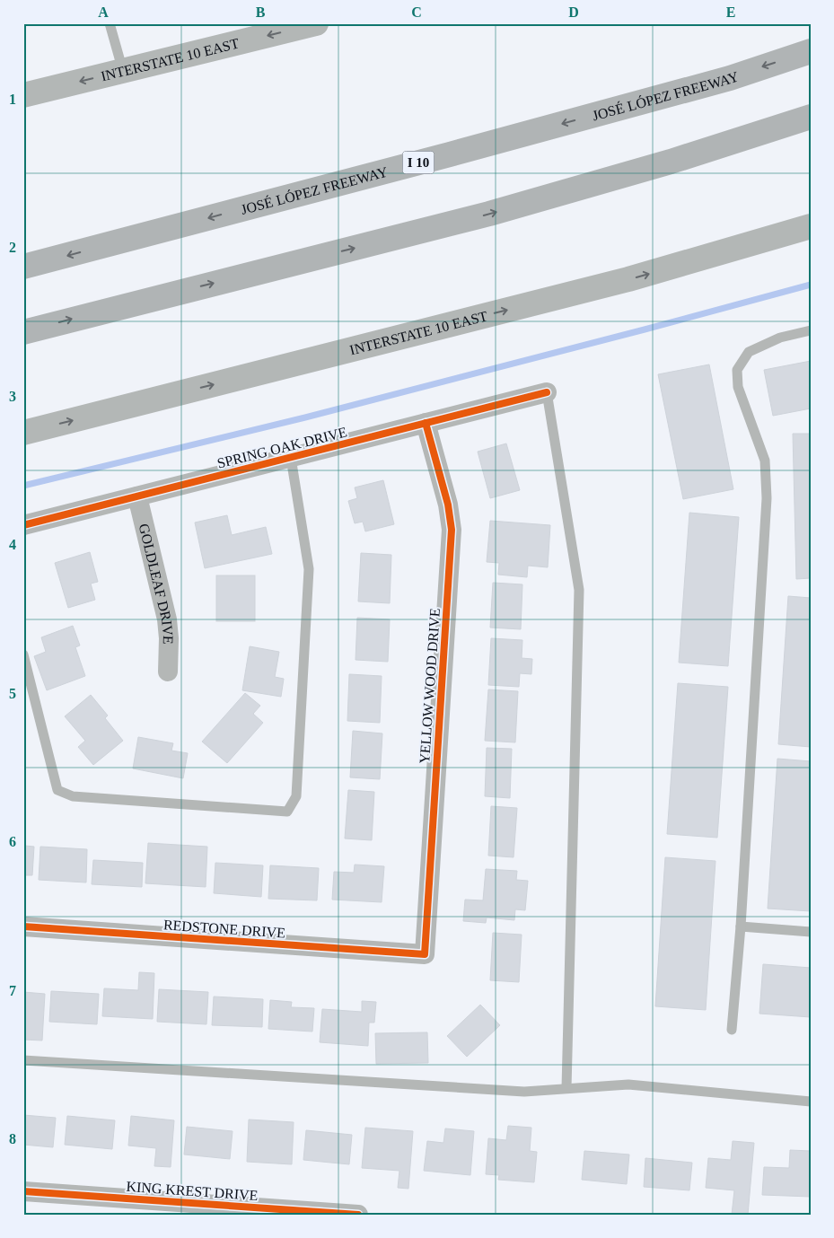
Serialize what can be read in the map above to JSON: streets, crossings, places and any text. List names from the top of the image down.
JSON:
{
  "streets": {
    "highway": ["JOSÉ LÓPEZ FREEWAY", "I 10"],
    "main road": ["INTERSTATE 10 EAST"],
    "street": [
      "SPRING OAK DRIVE",
      "GOLDLEAF DRIVE",
      "YELLOW WOOD DRIVE",
      "REDSTONE DRIVE",
      "KING KREST DRIVE"
    ]
  },
  "crossings": [
    ["SPRING OAK DRIVE", "GOLDLEAF DRIVE"],
    ["SPRING OAK DRIVE", "YELLOW WOOD DRIVE"],
    ["YELLOW WOOD DRIVE", "REDSTONE DRIVE"]
  ],
  "grid": {
    "columns": [
      "A",
      "B",
      "C",
      "D",
      "E"
    ],
    "rows": [
      "1",
      "2",
      "3",
      "4",
      "5",
      "6",
      "7",
      "8"
    ]
  }
}
